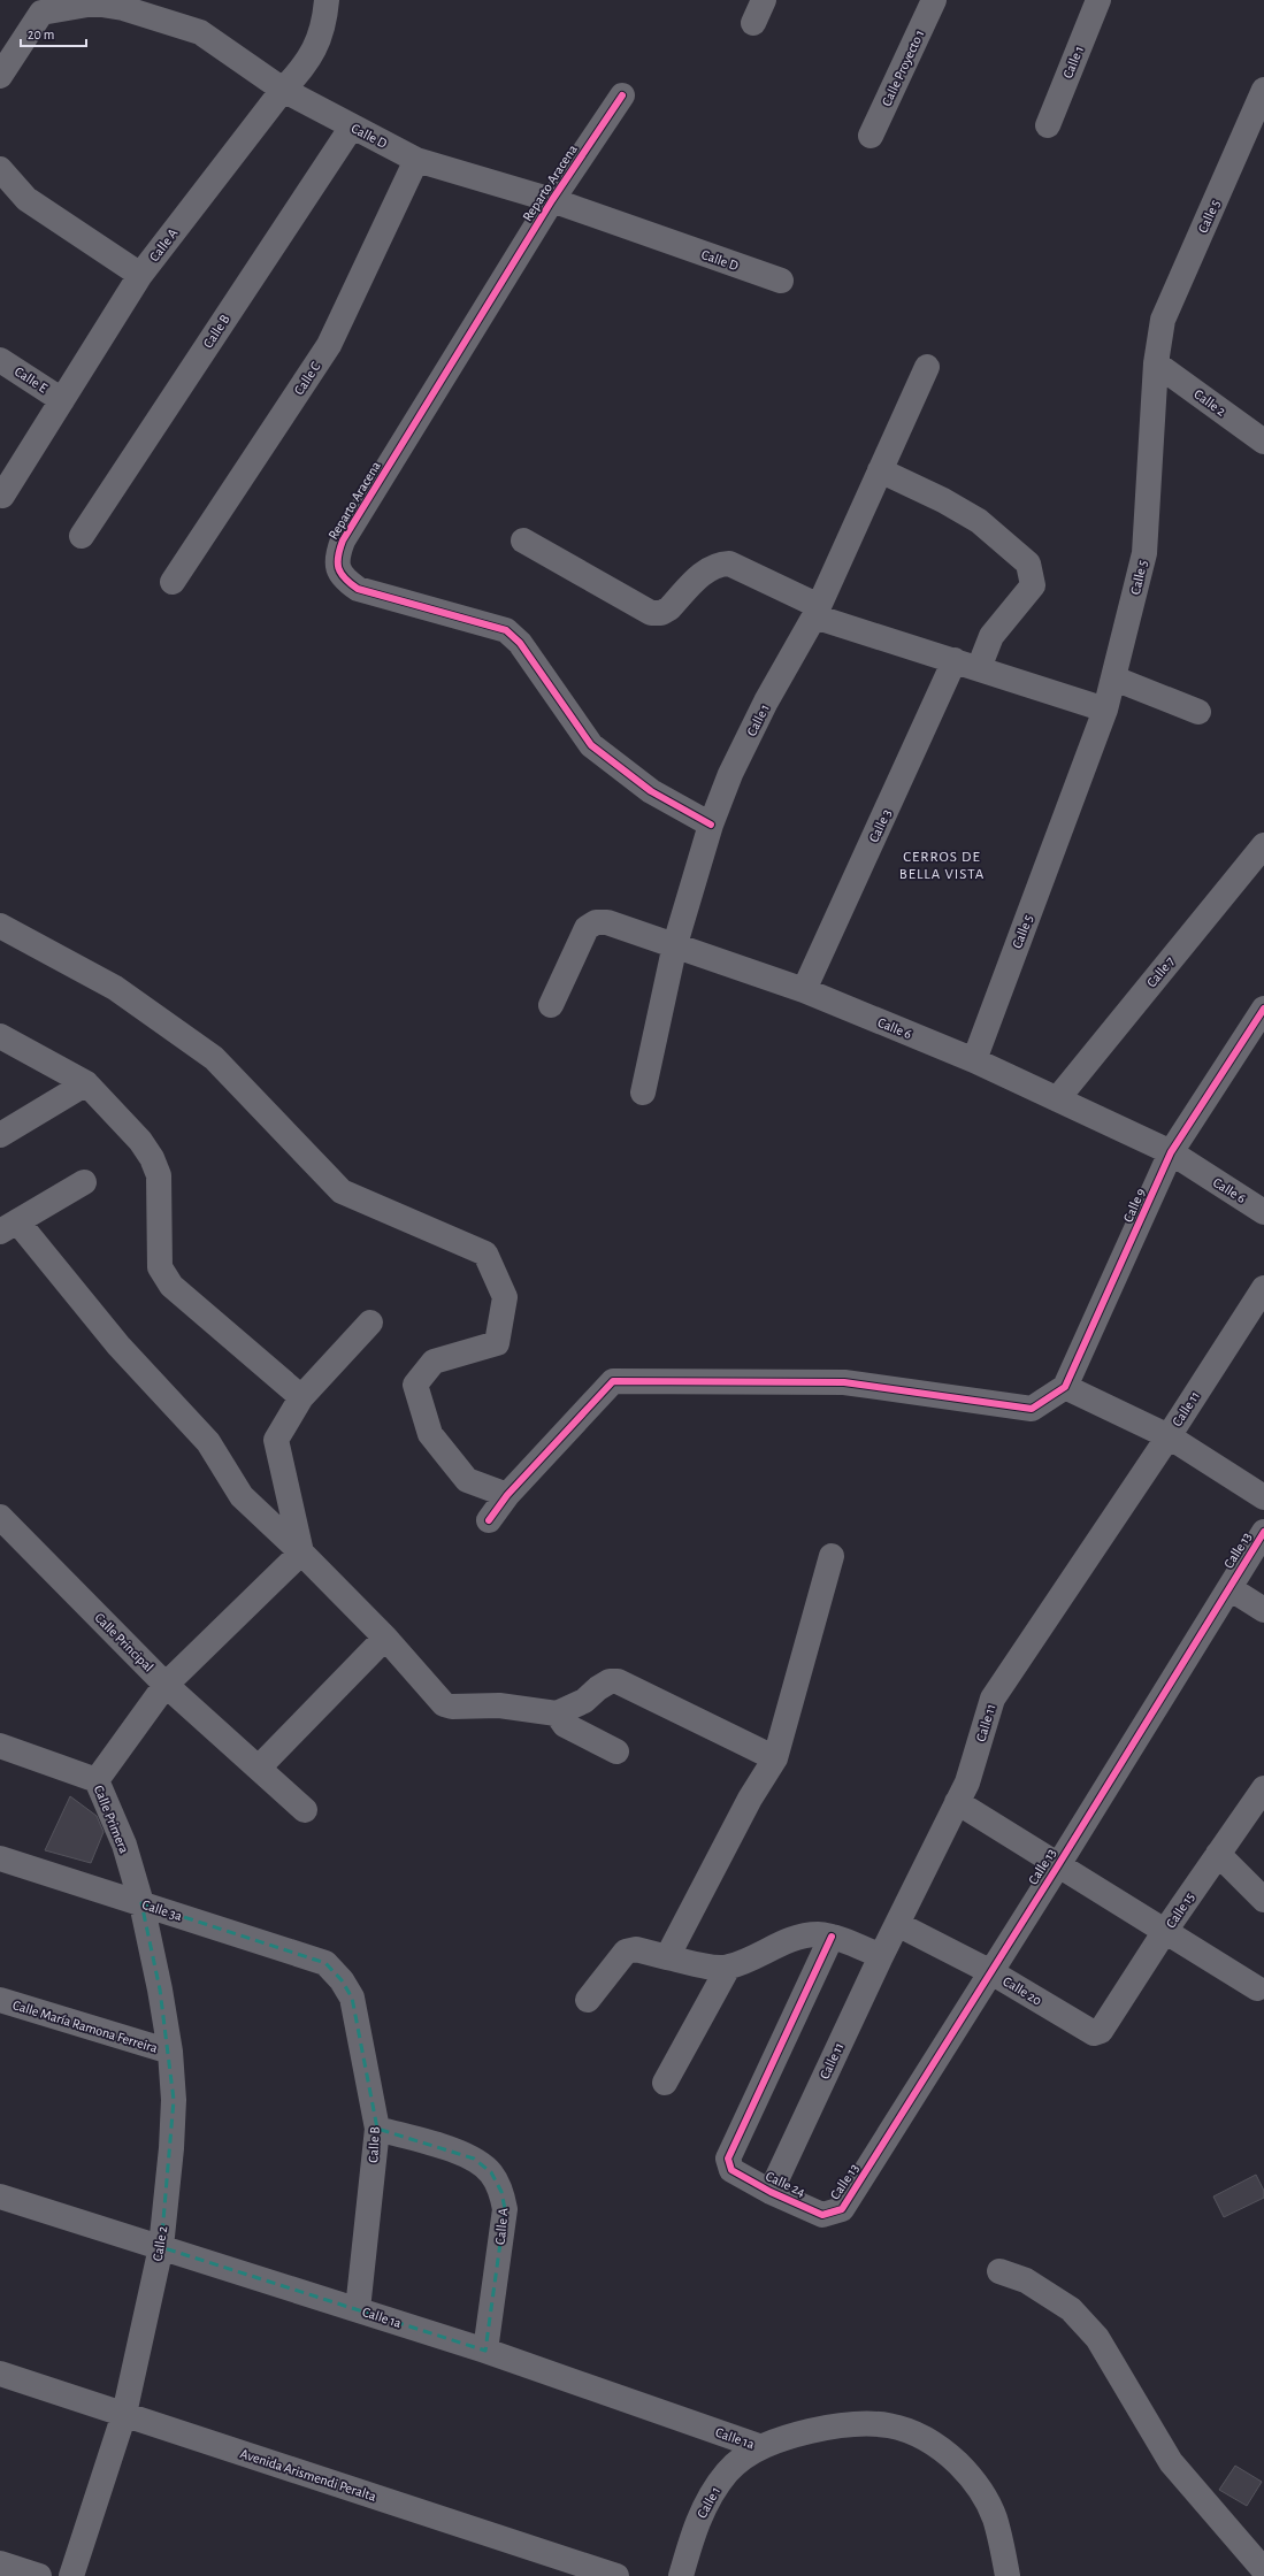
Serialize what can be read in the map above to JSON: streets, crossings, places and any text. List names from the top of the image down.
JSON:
{
  "streets": {
    "street": [
      "Calle 1",
      "Calle Proyecto 1",
      "Calle D",
      "Reparto Aracena",
      "Calle 5",
      "Calle A",
      "Calle B",
      "Calle C",
      "Calle E",
      "Calle 2",
      "Calle 3",
      "Calle 7",
      "Calle 6",
      "Calle 9",
      "Calle 11",
      "Calle 13",
      "Calle Principal",
      "Calle Primera",
      "Calle 3a",
      "Calle 15",
      "Calle 20",
      "Calle María Ramona Ferreira",
      "Calle 24",
      "Calle 1a",
      "Avenida Arismendi Peralta"
    ]
  },
  "crossings": [
    ["Calle 1", "Reparto Aracena"],
    ["Calle 1", "Calle 6"],
    ["Calle 1", "Calle 1a"],
    ["Calle D", "Reparto Aracena"],
    ["Calle D", "Calle A"],
    ["Calle D", "Calle B"],
    ["Calle D", "Calle C"],
    ["Calle 5", "Calle 2"],
    ["Calle 5", "Calle 6"],
    ["Calle A", "Calle B"],
    ["Calle A", "Calle E"],
    ["Calle A", "Calle 1a"],
    ["Calle B", "Calle 3a"],
    ["Calle B", "Calle 1a"],
    ["Calle 2", "Calle Primera"],
    ["Calle 2", "Calle 3a"],
    ["Calle 2", "Calle María Ramona Ferreira"],
    ["Calle 2", "Calle 1a"],
    ["Calle 2", "Avenida Arismendi Peralta"],
    ["Calle 3", "Calle 6"],
    ["Calle 7", "Calle 6"],
    ["Calle 6", "Calle 9"],
    ["Calle 11", "Calle 20"],
    ["Calle 11", "Calle 24"],
    ["Calle 13", "Calle 20"],
    ["Calle 13", "Calle 24"],
    ["Calle Primera", "Calle 3a"],
    ["Calle 15", "Calle 20"]
  ],
  "districts": ["CERROS DE BELLA VISTA"],
  "scale_bar": "20 m"
}
